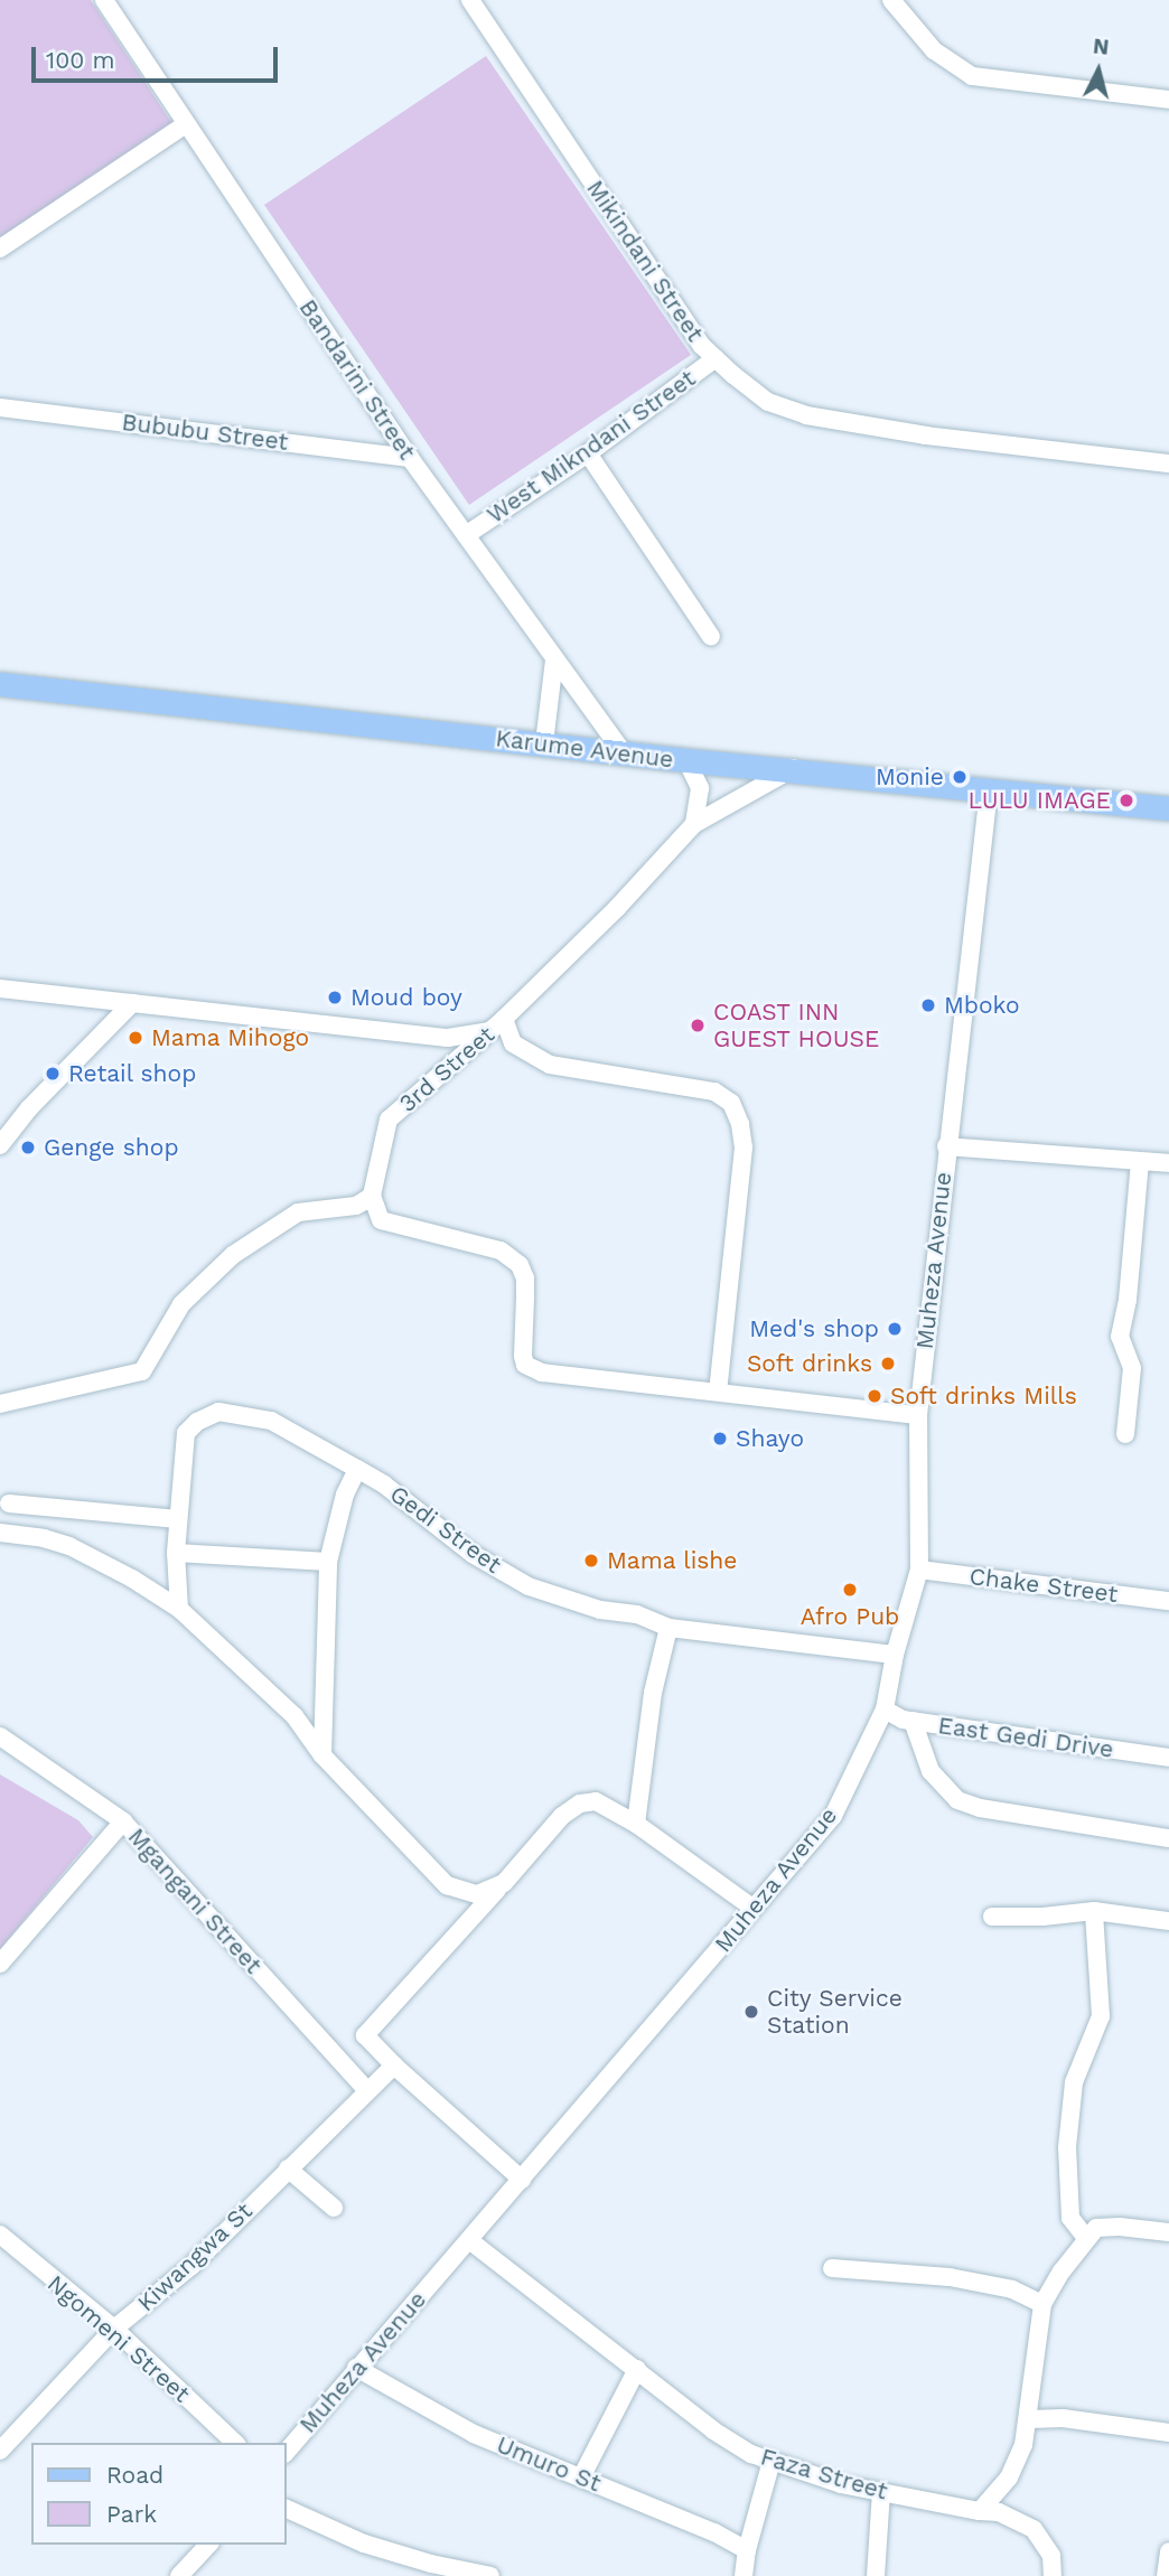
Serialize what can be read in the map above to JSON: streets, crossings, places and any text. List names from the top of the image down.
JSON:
{
  "streets": {
    "main road": ["Karume Avenue"],
    "street": [
      "Mikindani Street",
      "Bandarini Street",
      "Bububu Street",
      "West Mikndani Street",
      "3rd Street",
      "Muheza Avenue",
      "Gedi Street",
      "Chake Street",
      "East Gedi Drive",
      "Mgangani Street",
      "Kiwangwa St",
      "Ngomeni Street",
      "Umuro St",
      "Faza Street"
    ]
  },
  "crossings": [
    ["Mikindani Street", "West Mikndani Street"],
    ["Bandarini Street", "Bububu Street"],
    ["Bandarini Street", "West Mikndani Street"],
    ["Bandarini Street", "Karume Avenue"],
    ["Karume Avenue", "3rd Street"],
    ["Karume Avenue", "Muheza Avenue"],
    ["Muheza Avenue", "Gedi Street"],
    ["Muheza Avenue", "Chake Street"],
    ["Muheza Avenue", "East Gedi Drive"],
    ["Muheza Avenue", "Umuro St"],
    ["Muheza Avenue", "Faza Street"],
    ["Mgangani Street", "Kiwangwa St"],
    ["Kiwangwa St", "Ngomeni Street"]
  ],
  "places": [
    "Monie",
    "LULU IMAGE",
    "Moud boy",
    "Mboko",
    "COAST INN GUEST HOUSE",
    "Mama Mihogo",
    "Retail shop",
    "Genge shop",
    "Med's shop",
    "Soft drinks",
    "Soft drinks Mills",
    "Shayo",
    "Mama lishe",
    "Afro Pub",
    "City Service Station"
  ],
  "legend": ["Road", "Park"],
  "scale_bar": "100 m",
  "north": "top"
}
